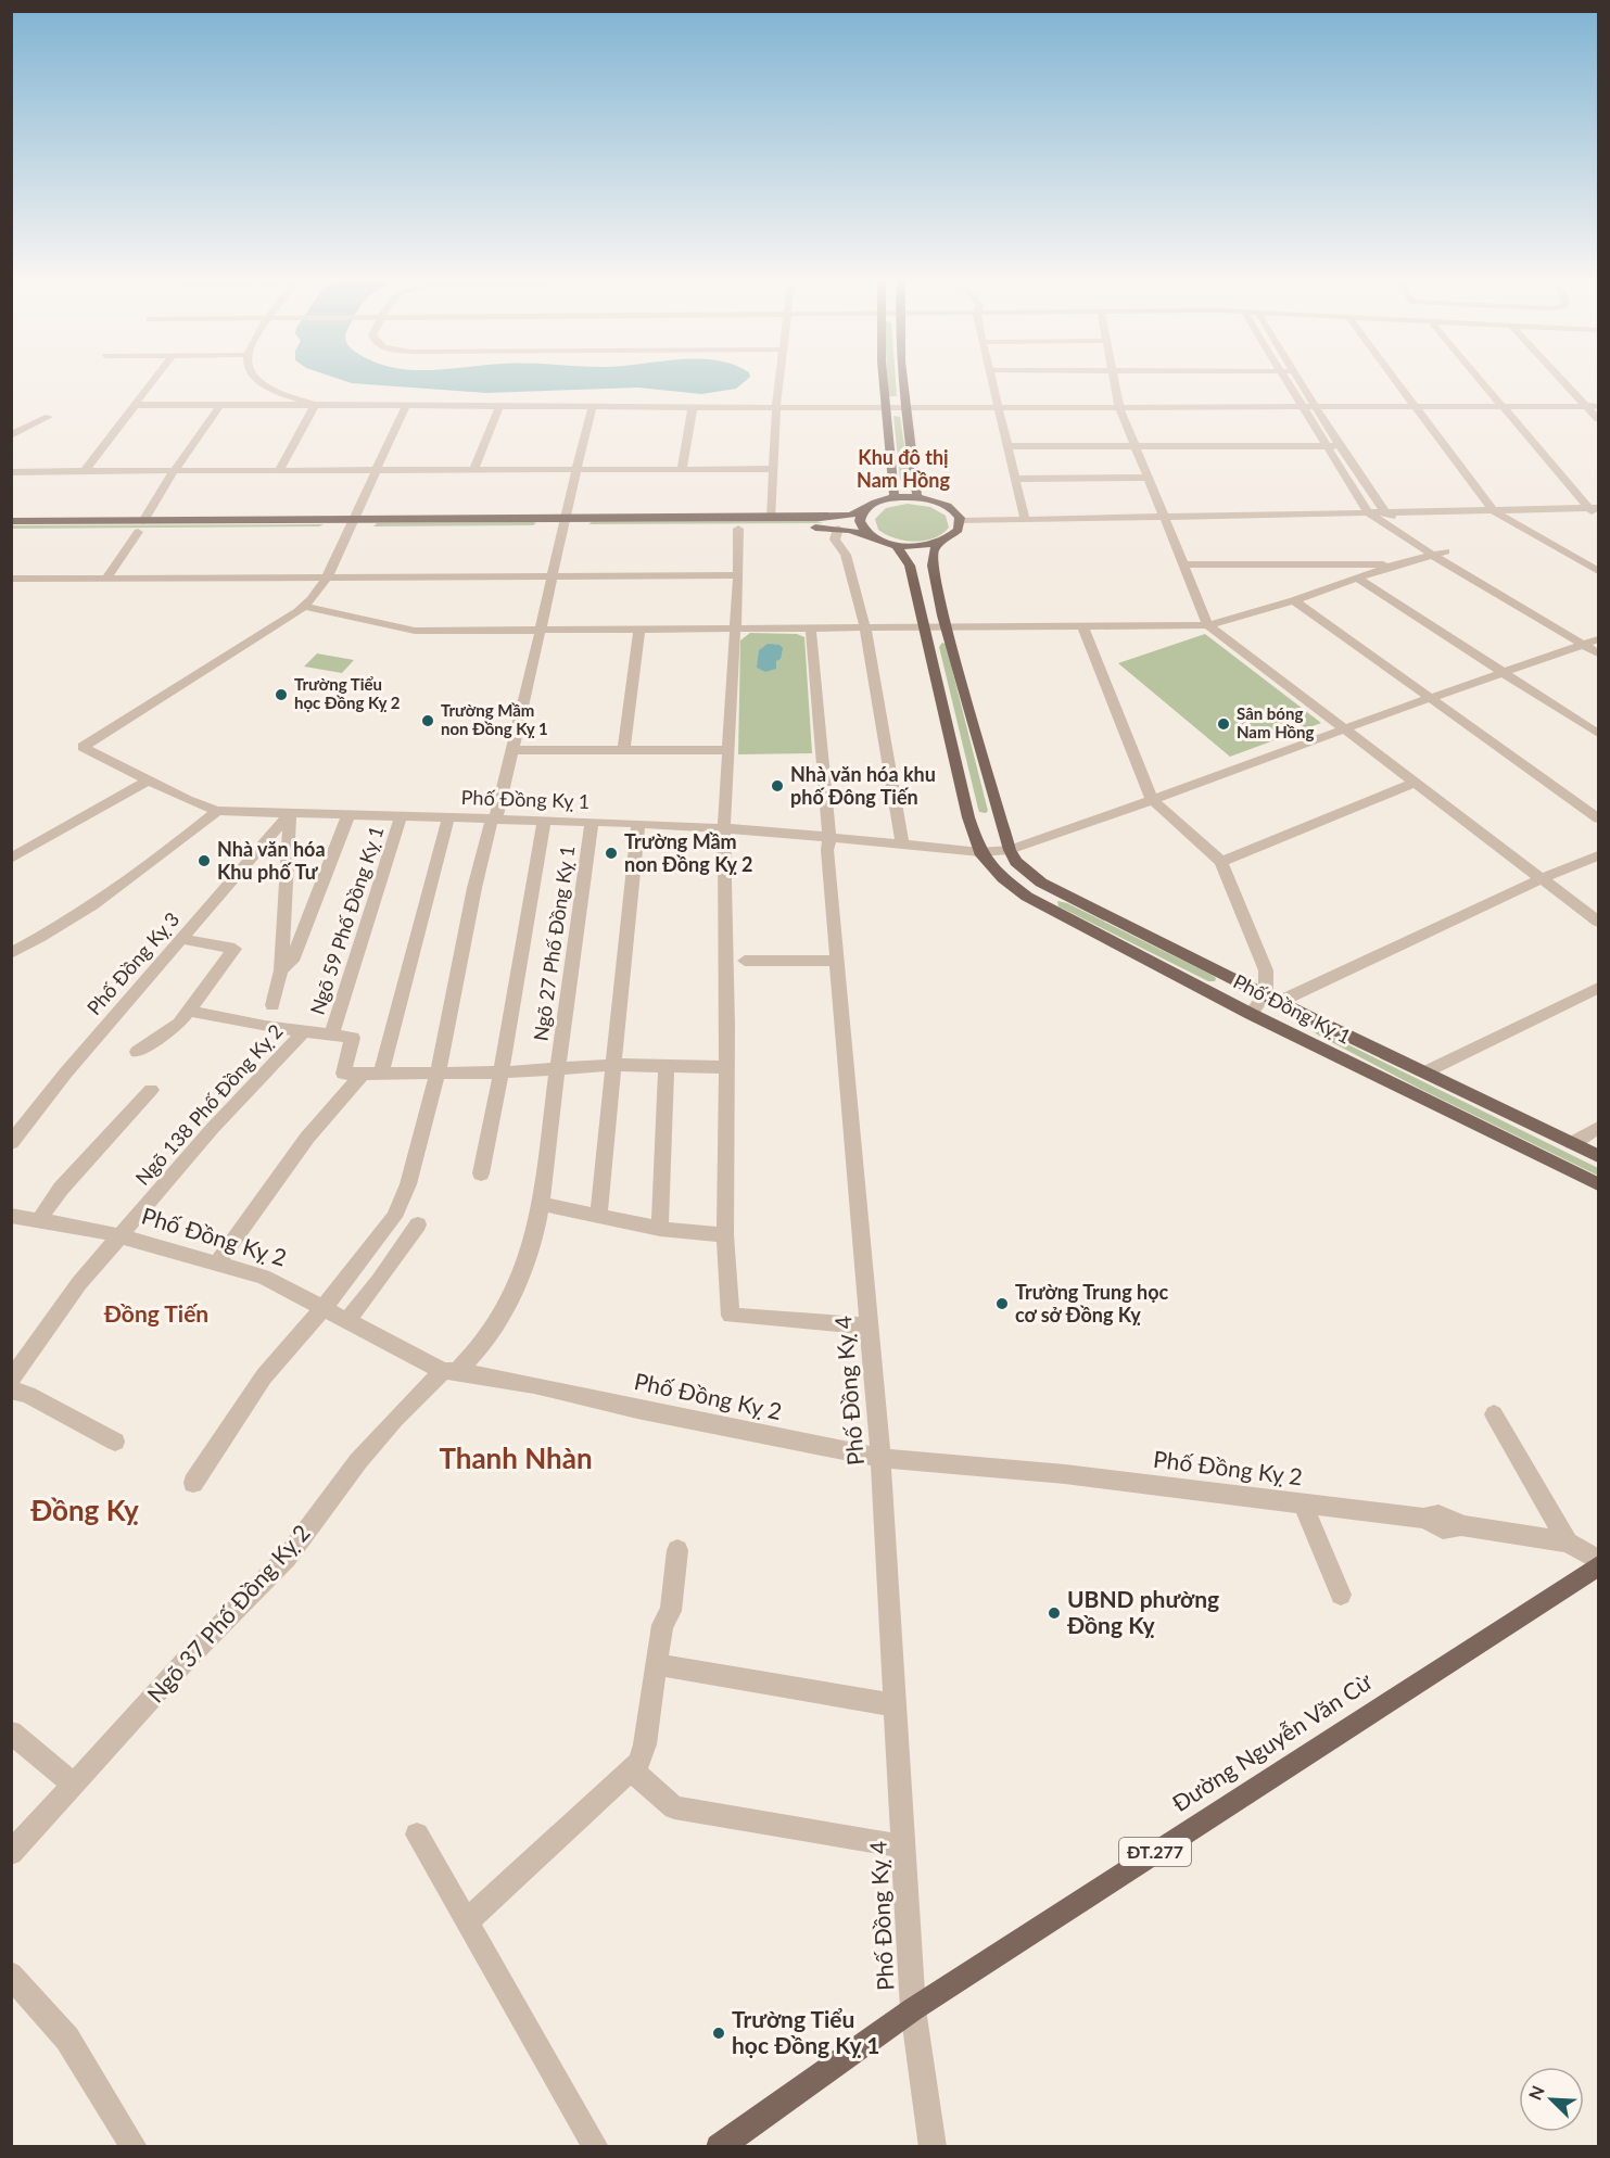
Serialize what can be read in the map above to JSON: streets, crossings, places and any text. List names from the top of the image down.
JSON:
{
  "streets": {
    "main road": ["Phố Đồng Kỵ 1", "Đường Nguyễn Văn Cừ", "ĐT.277"],
    "street": [
      "Ngõ 59 Phố Đồng Kỵ 1",
      "Ngõ 27 Phố Đồng Kỵ 1",
      "Phố Đồng Kỵ 3",
      "Ngõ 138 Phố Đồng Kỵ 2",
      "Phố Đồng Kỵ 2",
      "Phố Đồng Kỵ 4",
      "Ngõ 37 Phố Đồng Kỵ 2"
    ]
  },
  "crossings": [
    ["Phố Đồng Kỵ 1", "Ngõ 59 Phố Đồng Kỵ 1"],
    ["Phố Đồng Kỵ 1", "Ngõ 27 Phố Đồng Kỵ 1"],
    ["Phố Đồng Kỵ 1", "Phố Đồng Kỵ 3"],
    ["Phố Đồng Kỵ 1", "Phố Đồng Kỵ 4"],
    ["Ngõ 27 Phố Đồng Kỵ 1", "Ngõ 37 Phố Đồng Kỵ 2"],
    ["Ngõ 138 Phố Đồng Kỵ 2", "Phố Đồng Kỵ 2"],
    ["Phố Đồng Kỵ 2", "Phố Đồng Kỵ 4"],
    ["Phố Đồng Kỵ 2", "Ngõ 37 Phố Đồng Kỵ 2"],
    ["Phố Đồng Kỵ 4", "Đường Nguyễn Văn Cừ"]
  ],
  "districts": [
    "Khu đô thị Nam Hồng",
    "Đồng Tiến",
    "Thanh Nhàn",
    "Đồng Kỵ"
  ],
  "places": [
    "Trường Tiểu học Đồng Kỵ 2",
    "Trường Mầm non Đồng Kỵ 1",
    "Sân bóng Nam Hồng",
    "Nhà văn hóa khu phố Đông Tiến",
    "Trường Mầm non Đồng Kỵ 2",
    "Nhà văn hóa Khu phố Tư",
    "Trường Trung học cơ sở Đồng Kỵ",
    "UBND phường Đồng Kỵ",
    "Trường Tiểu học Đồng Kỵ 1"
  ],
  "north": "top left"
}
